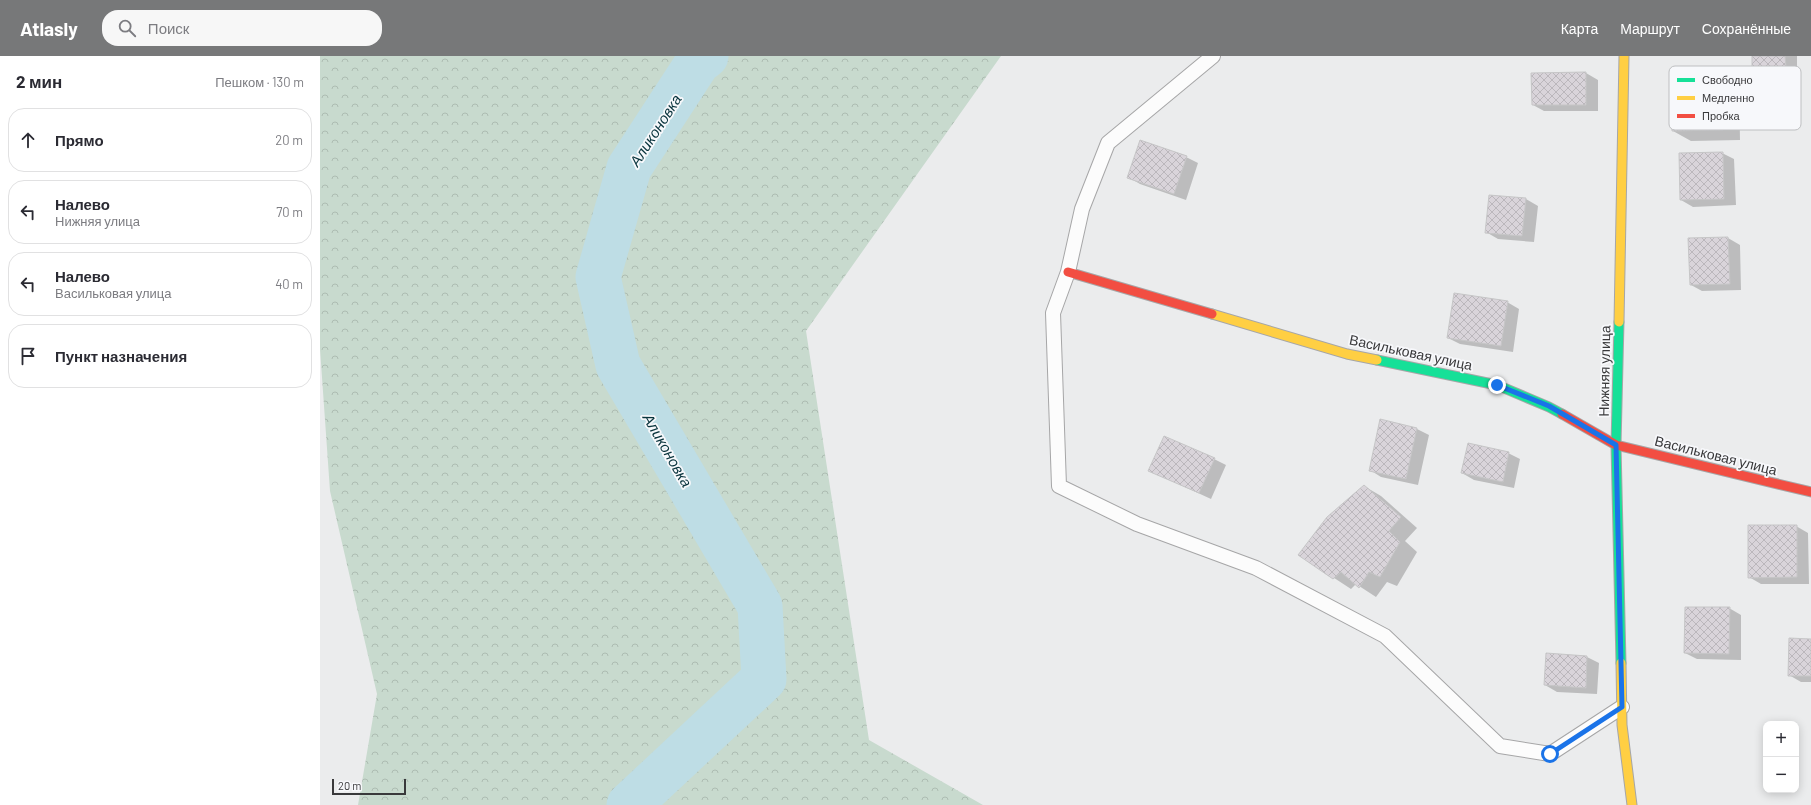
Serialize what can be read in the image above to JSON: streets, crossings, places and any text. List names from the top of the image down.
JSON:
{
  "streets": {
    "street": ["Васильковая улица", "Нижняя улица"]
  },
  "crossings": [
    ["Васильковая улица", "Нижняя улица"]
  ],
  "water": ["Аликоновка"],
  "legend": ["Свободно", "Медленно", "Пробка"],
  "scale_bar": "20 m",
  "page": {
    "header": "Atlasly",
    "search": "Поиск",
    "nav": ["Карта", "Маршрут", "Сохранённые"],
    "heading": ["2 мин", "Пешком · 130 m"],
    "list": [
      ["Прямо", "20 m"],
      ["Налево", "Нижняя улица", "70 m"],
      ["Налево", "Васильковая улица", "40 m"],
      "Пункт назначения"
    ],
    "map_buttons": ["+", "−"],
    "scale": "20 m"
  }
}
